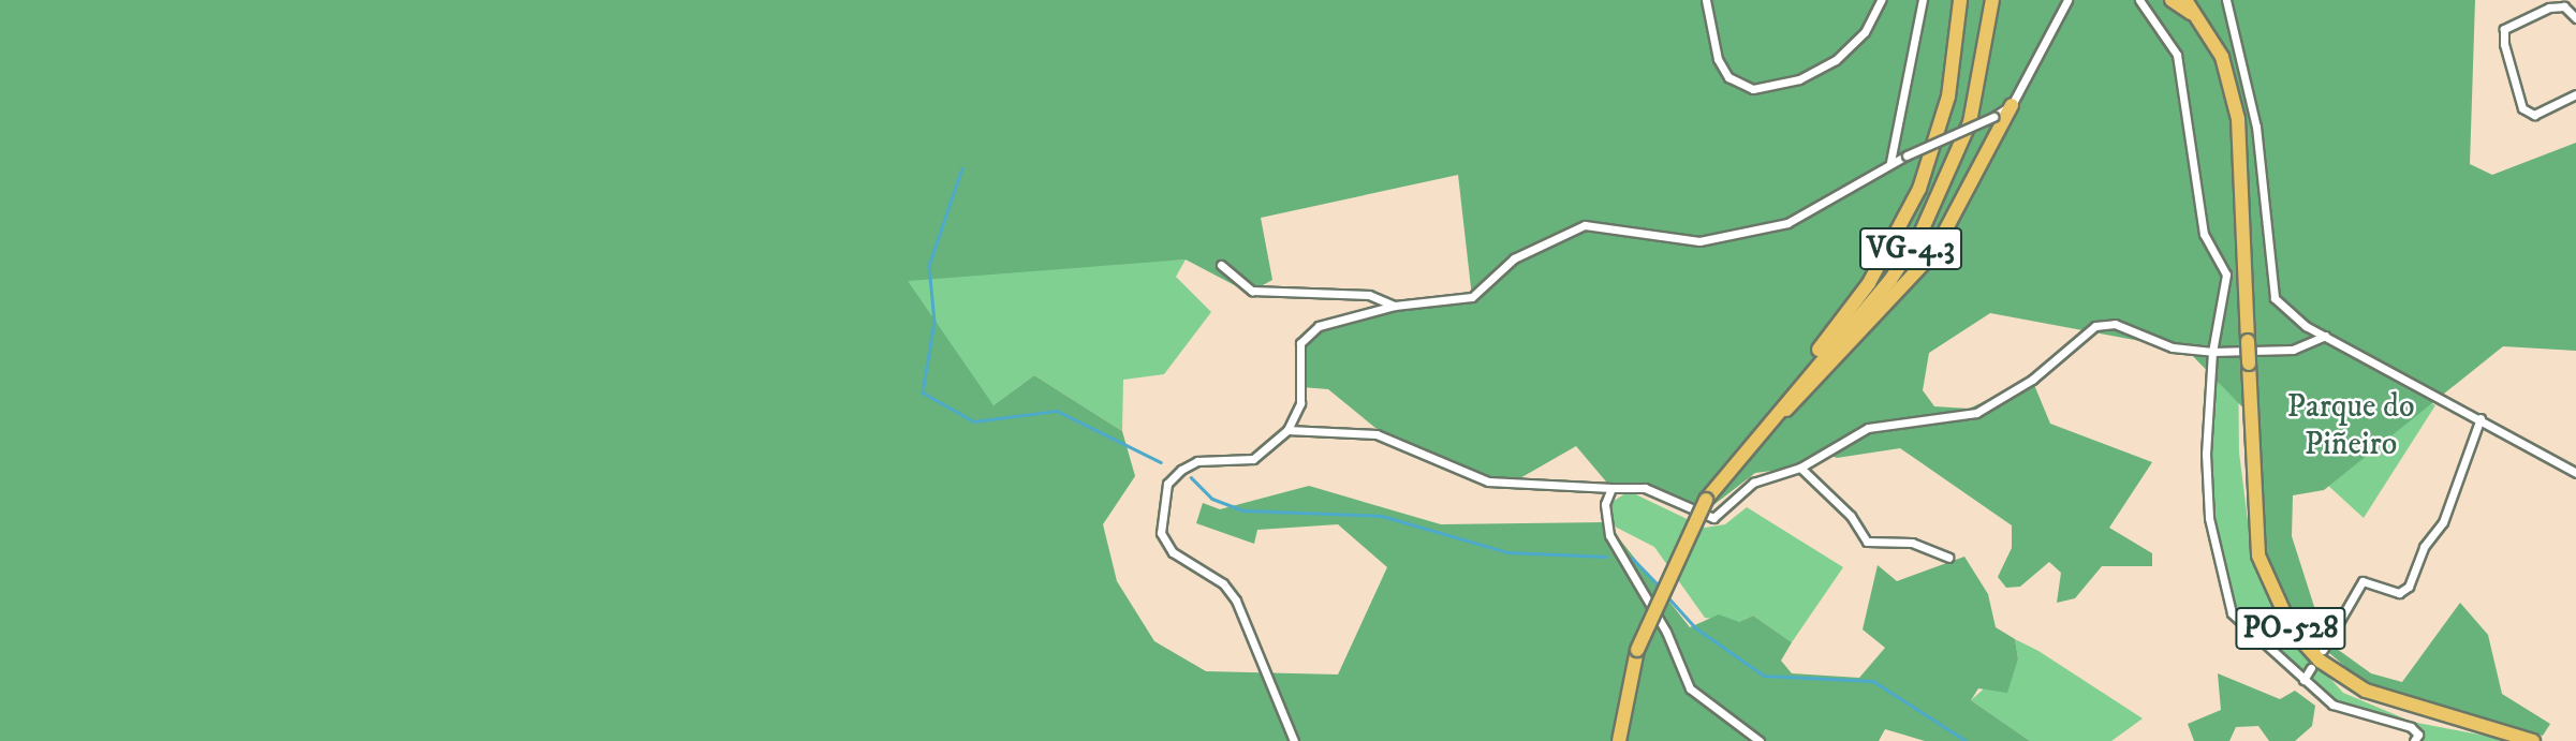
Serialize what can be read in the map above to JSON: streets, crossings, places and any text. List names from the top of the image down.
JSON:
{
  "streets": {
    "main road": ["VG-4.3", "PO-528"]
  },
  "parks": ["Parque do Piñeiro"]
}
